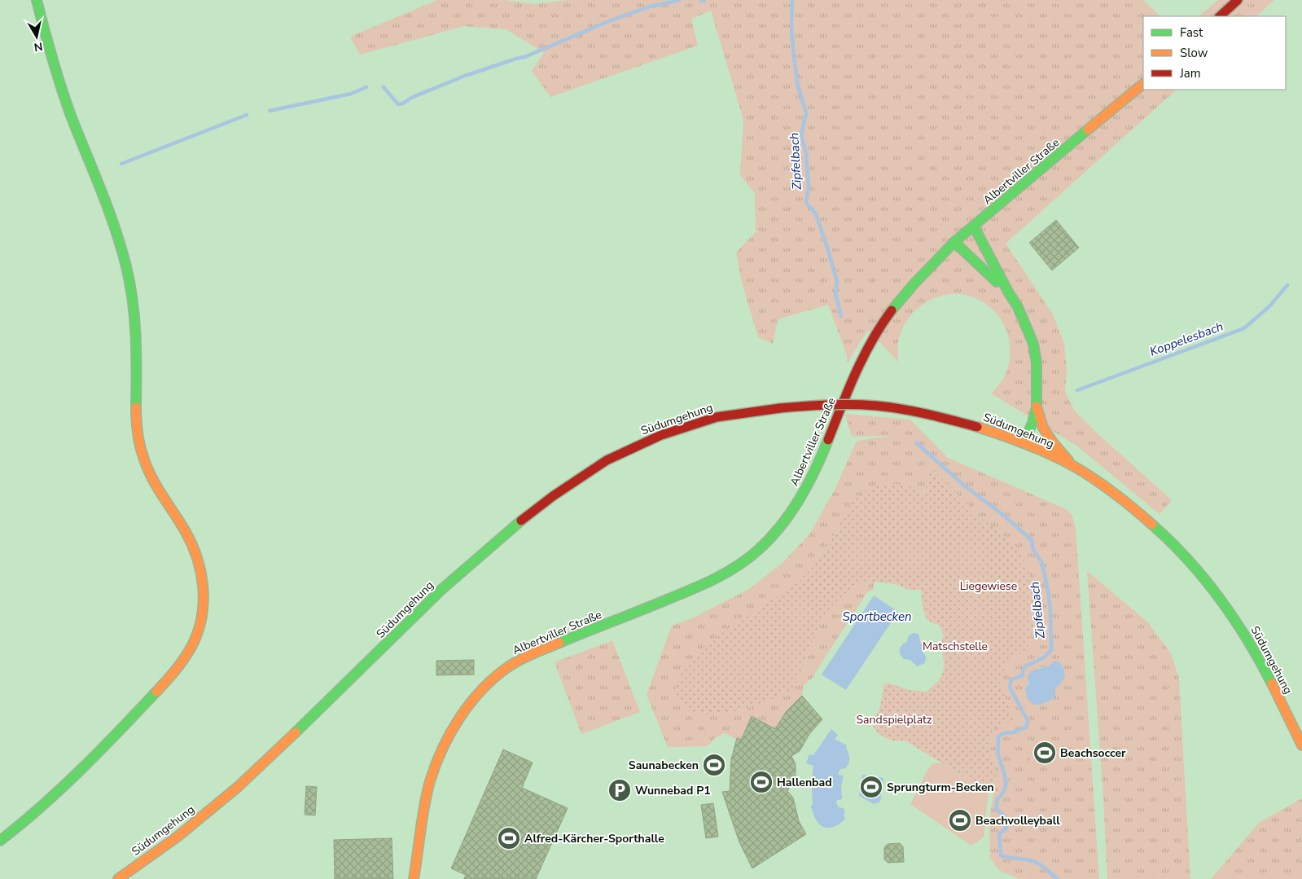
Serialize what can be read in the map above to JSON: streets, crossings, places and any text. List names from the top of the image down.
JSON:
{
  "streets": {
    "street": ["Albertviller Straße", "Südumgehung"]
  },
  "water": ["Zipfelbach", "Koppelesbach", "Sportbecken"],
  "parks": ["Liegewiese", "Matschstelle", "Sandspielplatz"],
  "places": {
    "sports": [
      "Beachsoccer",
      "Saunabecken",
      "Hallenbad",
      "Sprungturm-Becken",
      "Beachvolleyball",
      "Alfred-Kärcher-Sporthalle"
    ],
    "parking": ["Wunnebad P1"]
  },
  "legend": ["Fast", "Slow", "Jam"],
  "north": "bottom"
}
